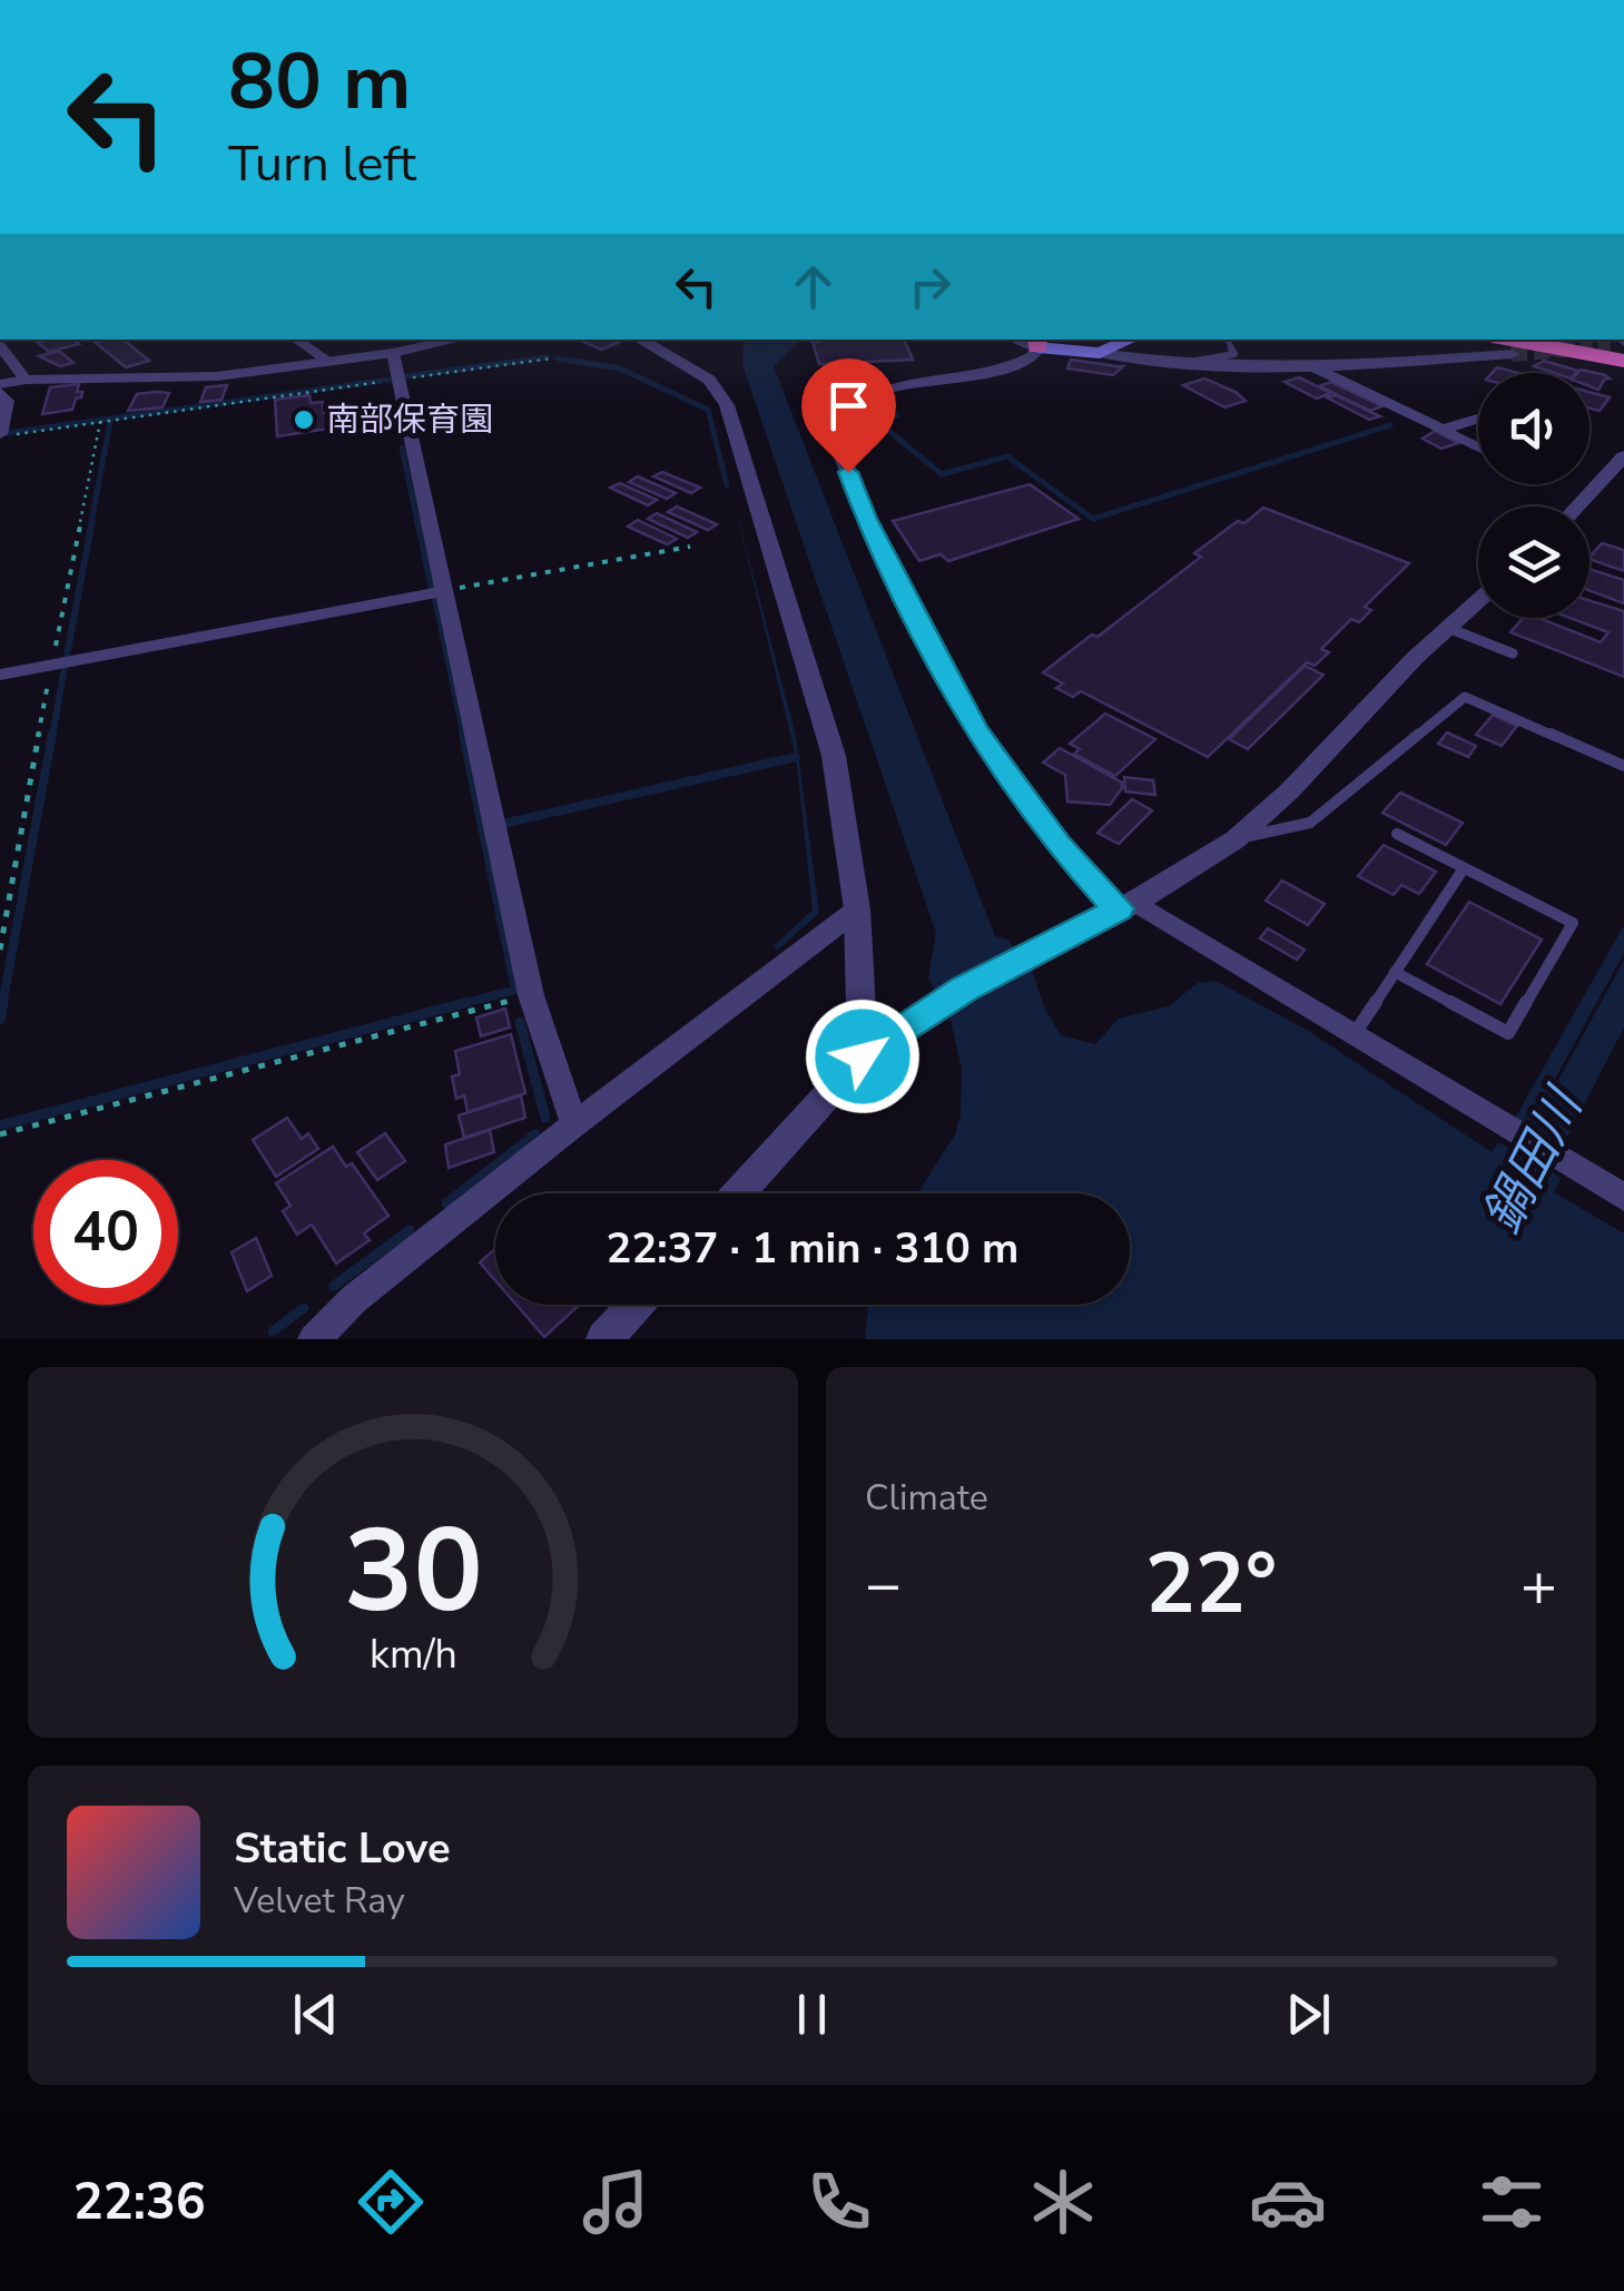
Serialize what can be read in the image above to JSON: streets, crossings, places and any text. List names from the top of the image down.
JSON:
{
  "water": ["鍋田川"],
  "places": ["南部保育園"],
  "page": {
    "turn": ["80 m", "Turn left"],
    "limit": "40",
    "trip": "22:37 · 1 min · 310 m",
    "tile": "Climate",
    "heat": ["−", "22°", "+"],
    "song": ["Static Love", "Velvet Ray"],
    "tabs": "22:36",
    "gauge": ["30", "km/h"]
  }
}
